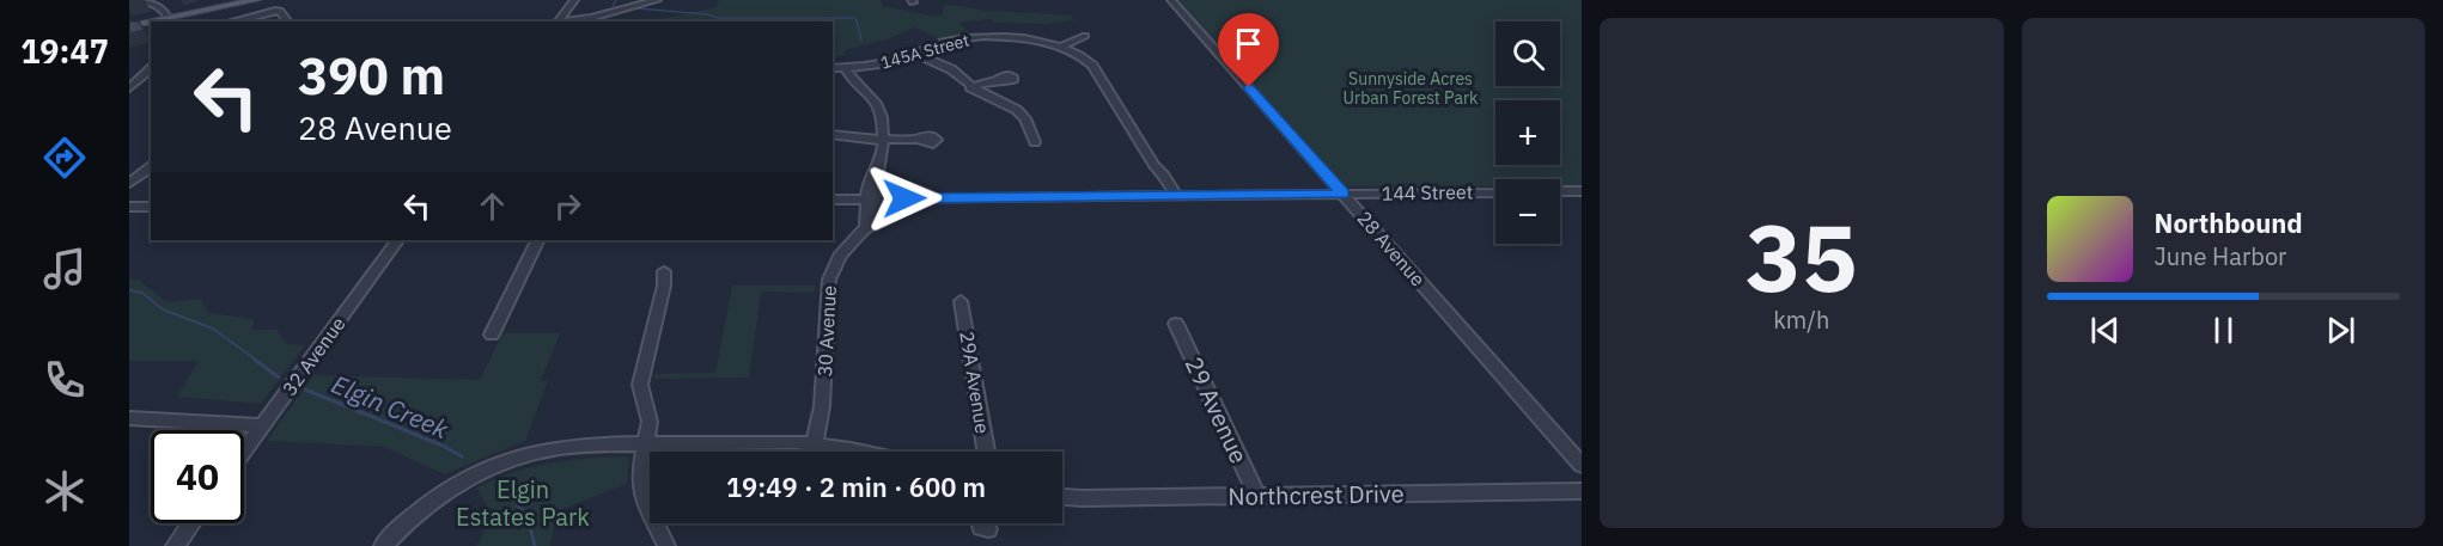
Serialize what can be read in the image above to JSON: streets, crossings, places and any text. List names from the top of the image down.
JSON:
{
  "streets": {
    "street": [
      "145A Street",
      "144 Street",
      "28 Avenue",
      "30 Avenue",
      "32 Avenue",
      "29A Avenue",
      "29 Avenue",
      "Northcrest Drive"
    ]
  },
  "crossings": [
    ["145A Street", "30 Avenue"],
    ["144 Street", "28 Avenue"],
    ["144 Street", "30 Avenue"],
    ["29 Avenue", "Northcrest Drive"]
  ],
  "water": ["Elgin Creek"],
  "parks": ["Sunnyside Acres Urban Forest Park", "Elgin Estates Park"],
  "page": {
    "tabs": "19:47",
    "tile": ["35", "km/h"],
    "map_buttons": ["+", "−"],
    "turn": ["390 m", "28 Avenue"],
    "song": ["Northbound", "June Harbor"],
    "limit": "40",
    "trip": "19:49 · 2 min · 600 m"
  }
}
